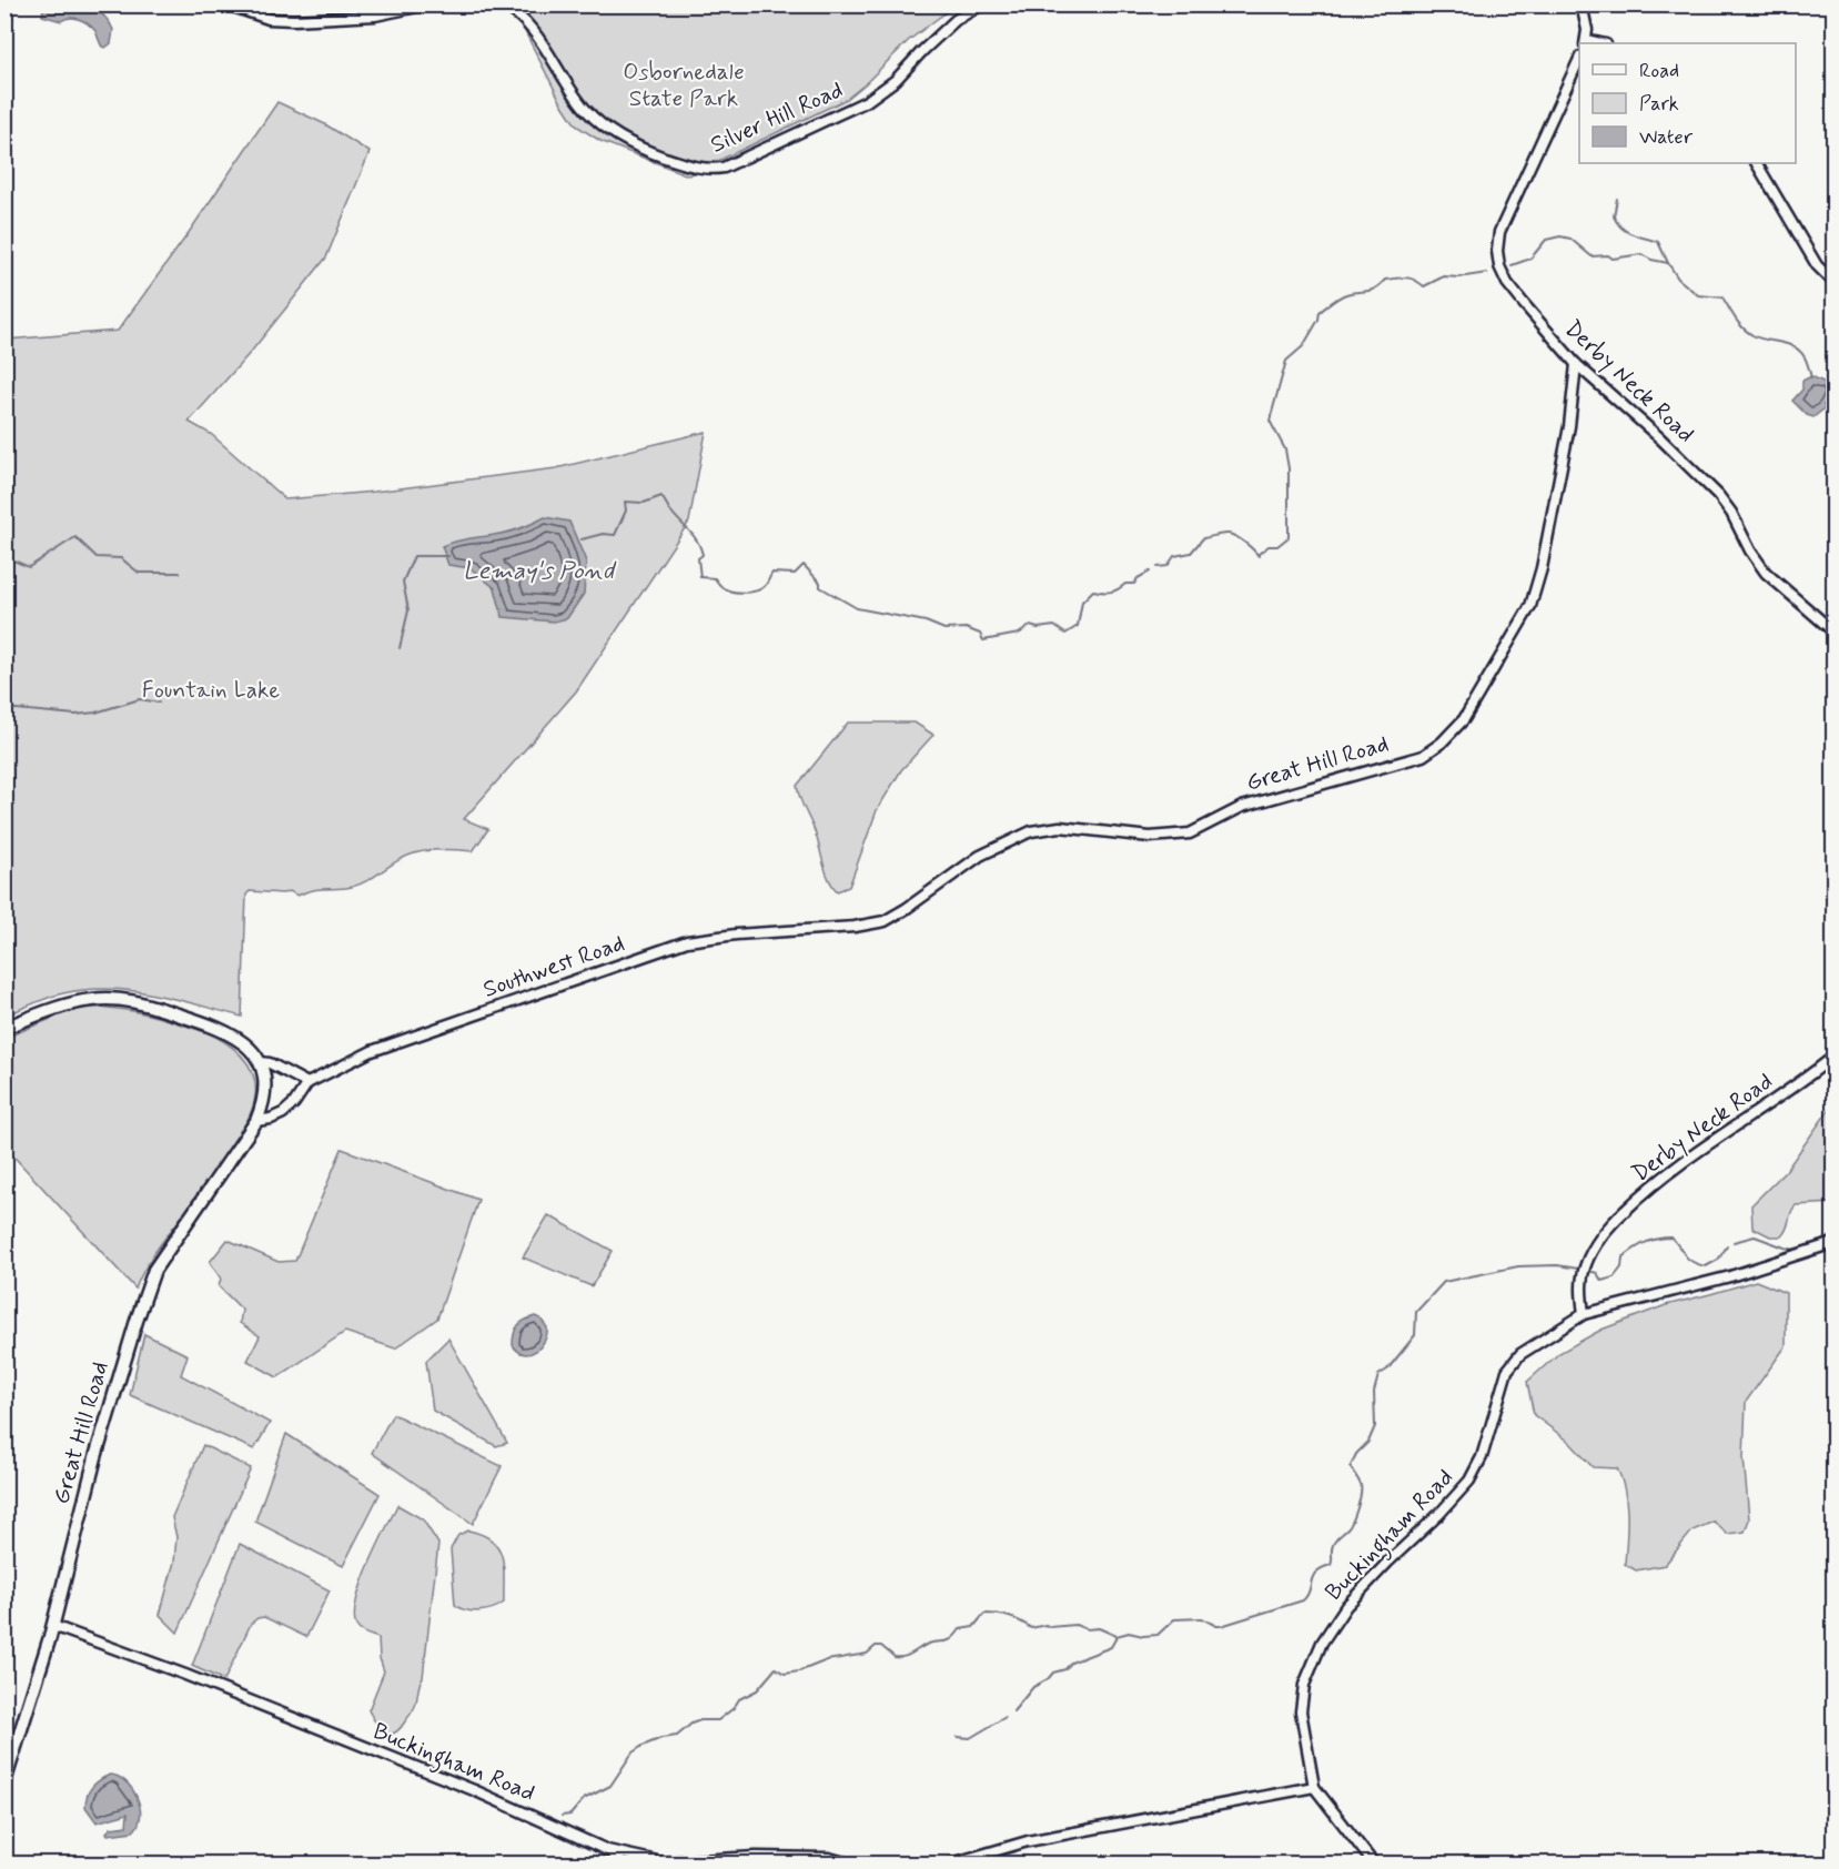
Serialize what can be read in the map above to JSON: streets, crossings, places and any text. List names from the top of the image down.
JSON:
{
  "streets": {
    "main road": ["Great Hill Road"],
    "street": [
      "Silver Hill Road",
      "Derby Neck Road",
      "Southwest Road",
      "Buckingham Road"
    ]
  },
  "crossings": [
    ["Derby Neck Road", "Great Hill Road"],
    ["Derby Neck Road", "Buckingham Road"],
    ["Great Hill Road", "Southwest Road"],
    ["Great Hill Road", "Buckingham Road"]
  ],
  "water": ["Lemay's Pond"],
  "parks": ["Osbornedale State Park", "Fountain Lake"],
  "legend": ["Road", "Park", "Water"]
}
